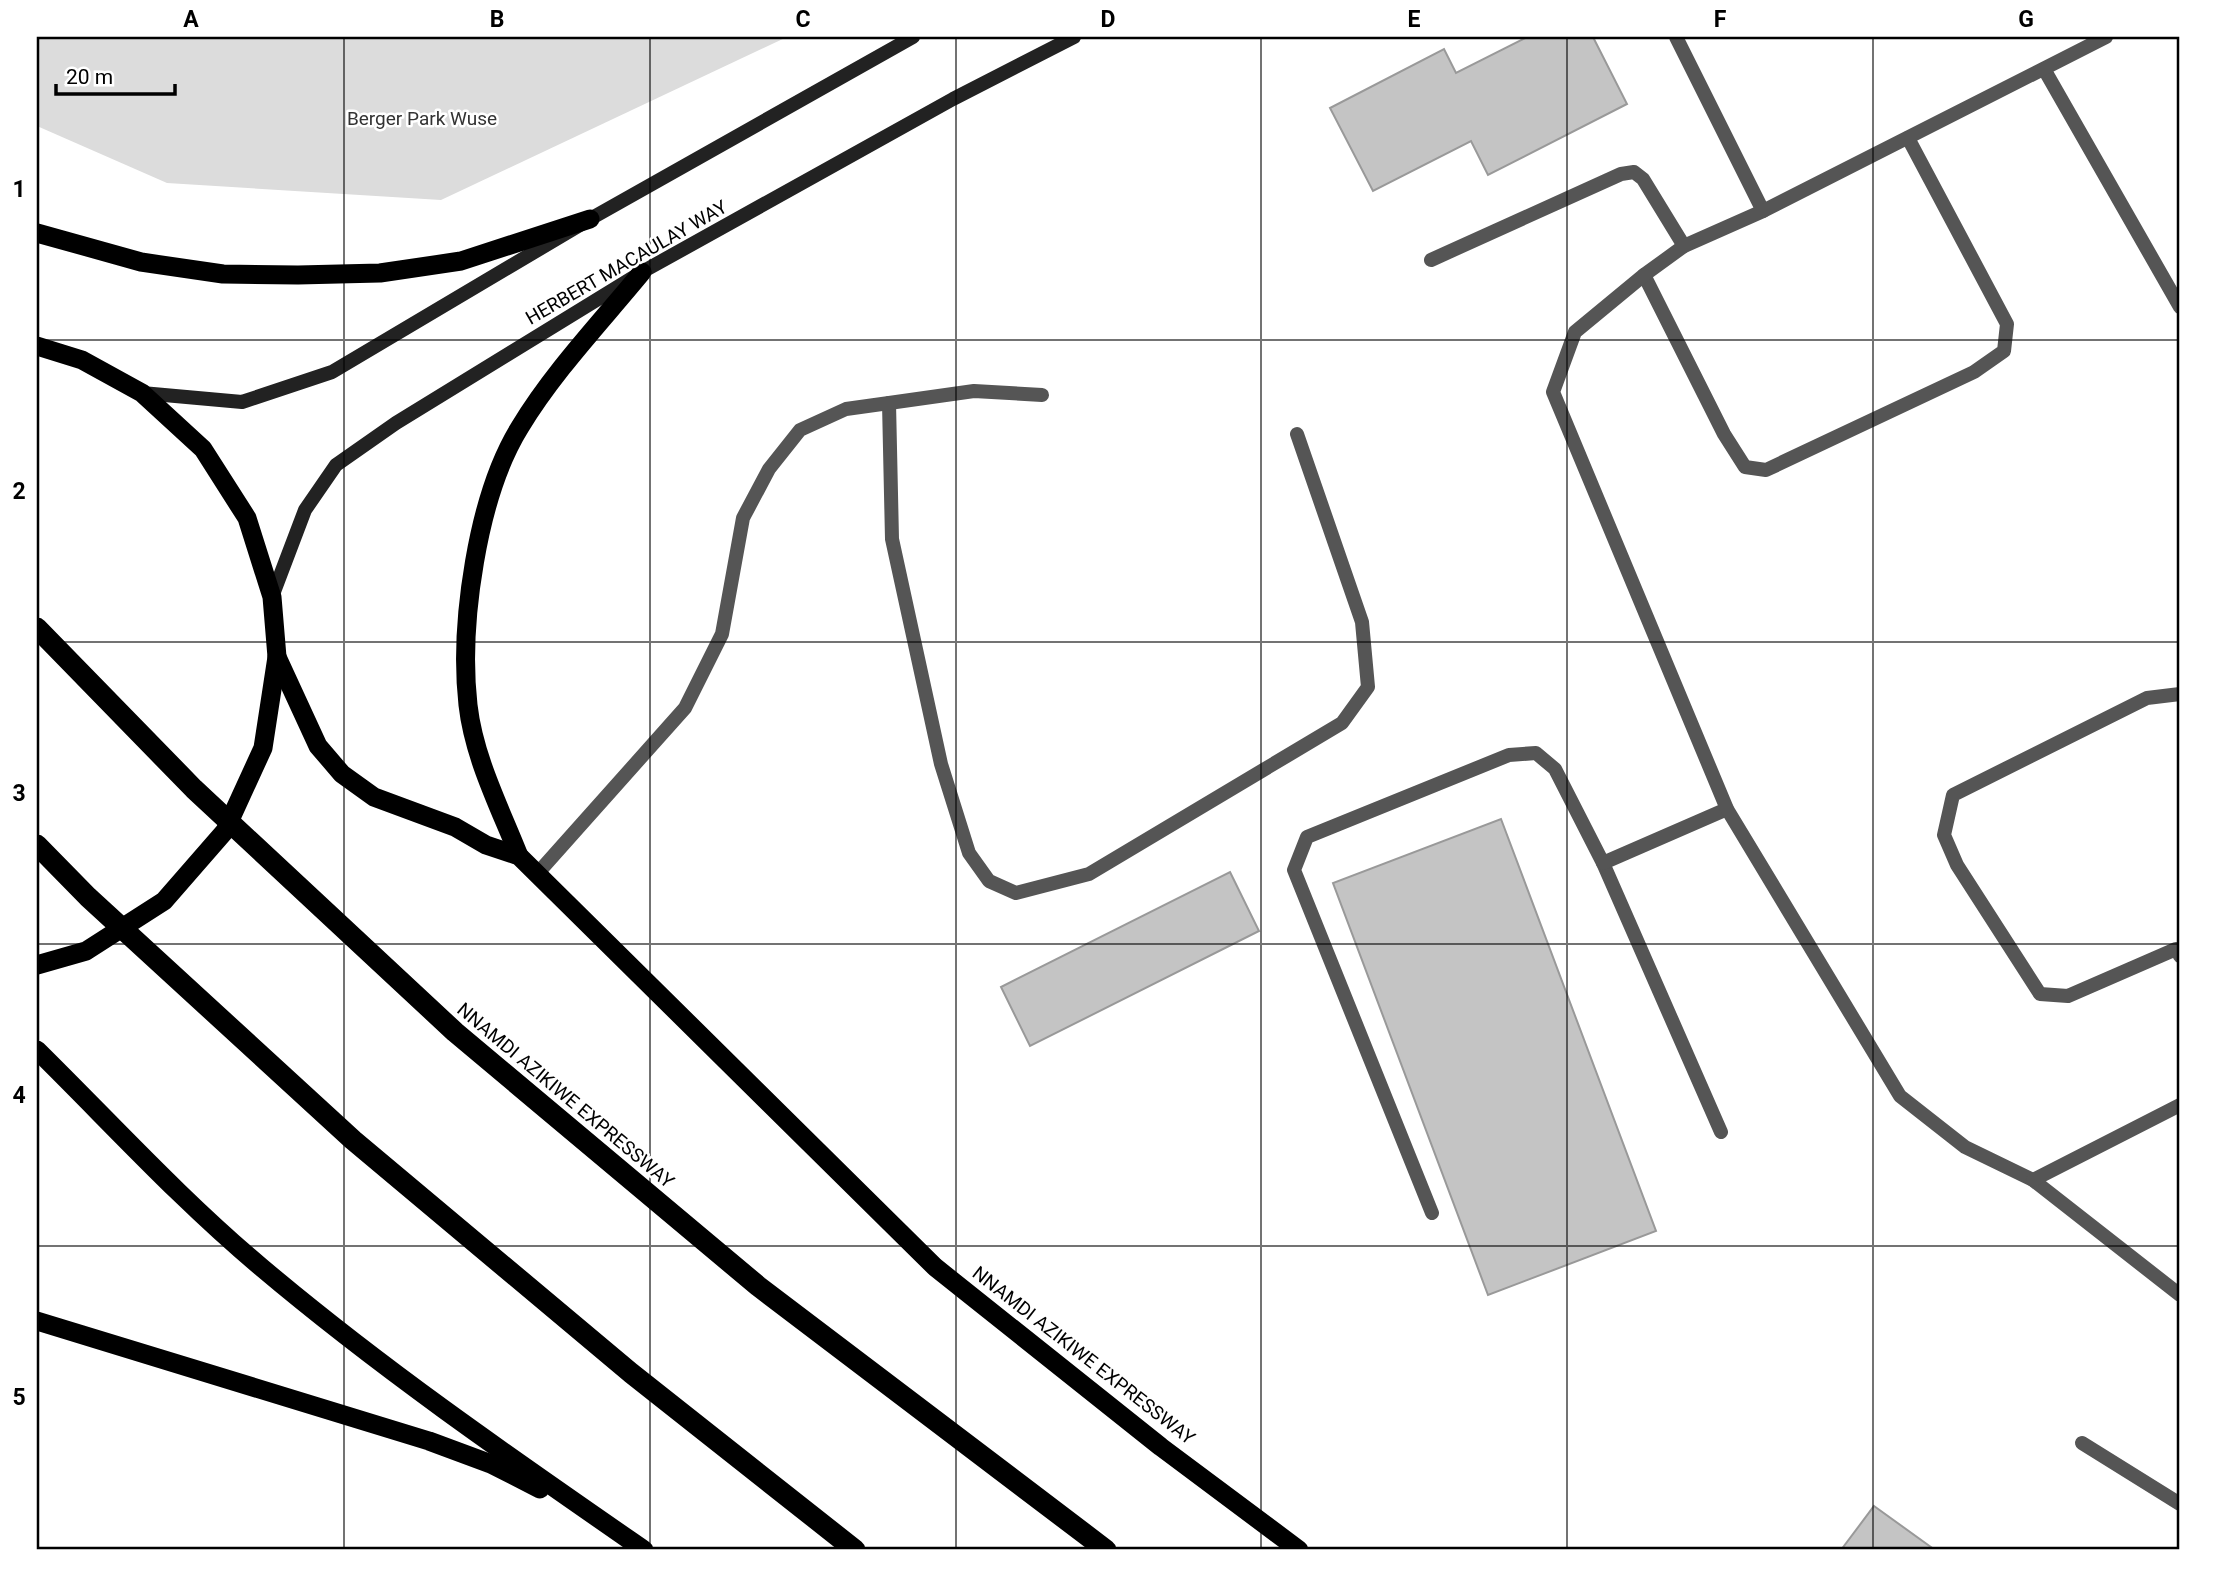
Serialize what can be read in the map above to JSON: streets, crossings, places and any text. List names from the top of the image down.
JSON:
{
  "streets": {
    "highway": ["NNAMDI AZIKIWE EXPRESSWAY"],
    "main road": ["HERBERT MACAULAY WAY"]
  },
  "parks": ["Berger Park Wuse"],
  "scale_bar": "20 m",
  "grid": {
    "columns": [
      "A",
      "B",
      "C",
      "D",
      "E",
      "F",
      "G"
    ],
    "rows": [
      "1",
      "2",
      "3",
      "4",
      "5"
    ]
  }
}
